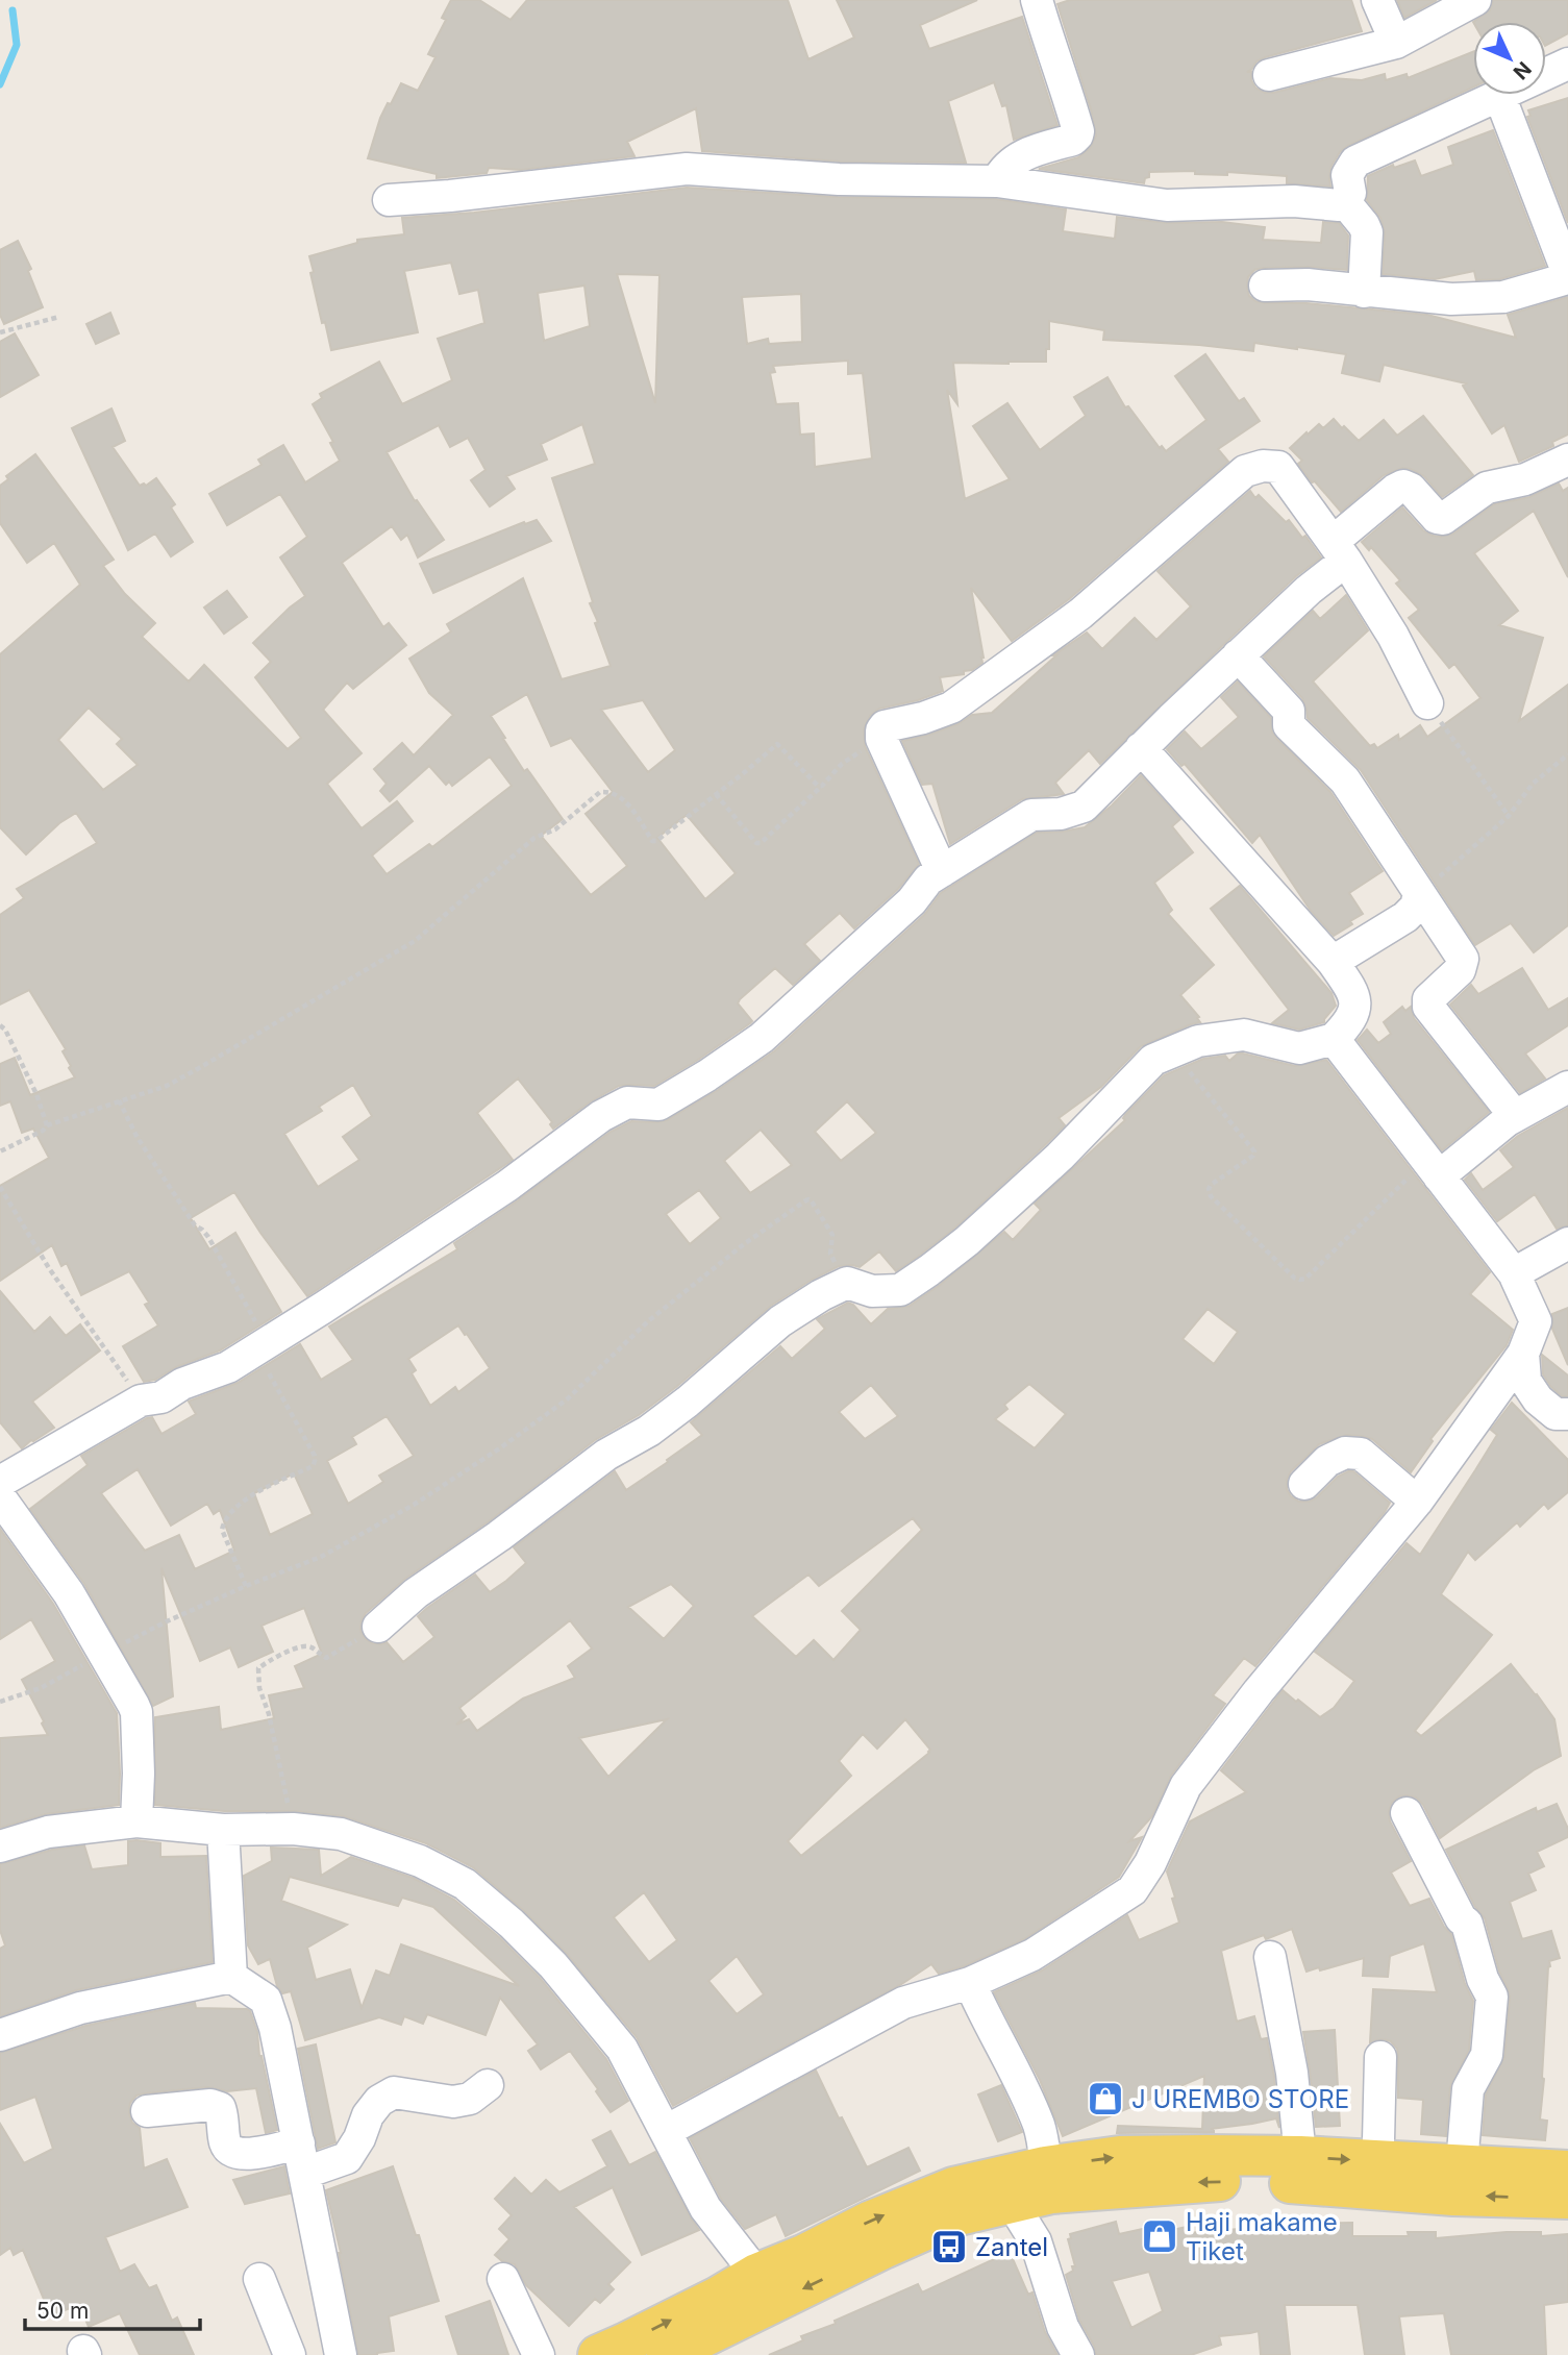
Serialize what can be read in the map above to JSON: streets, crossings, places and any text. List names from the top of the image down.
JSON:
{
  "places": {
    "shop": ["J UREMBO STORE", "Haji makame Tiket"],
    "bus stop": ["Zantel"]
  },
  "scale_bar": "50 m",
  "north": "bottom right"
}
